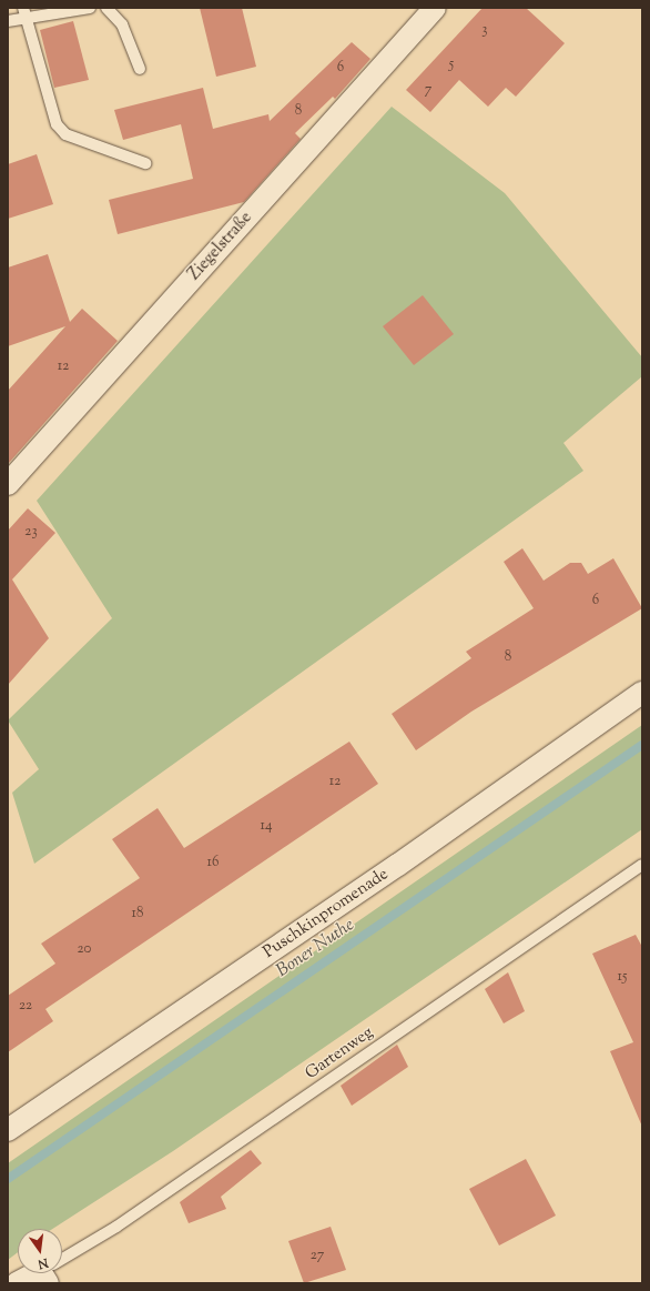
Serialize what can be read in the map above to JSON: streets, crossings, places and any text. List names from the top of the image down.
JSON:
{
  "streets": {
    "street": ["Ziegelstraße", "Puschkinpromenade"],
    "lane": ["Gartenweg"]
  },
  "water": ["Boner Nuthe"],
  "house_numbers": [
    "3",
    "5",
    "6",
    "7",
    "8",
    "12",
    "23",
    "6",
    "8",
    "12",
    "14",
    "16",
    "18",
    "20",
    "15",
    "22",
    "27"
  ],
  "north": "bottom"
}
